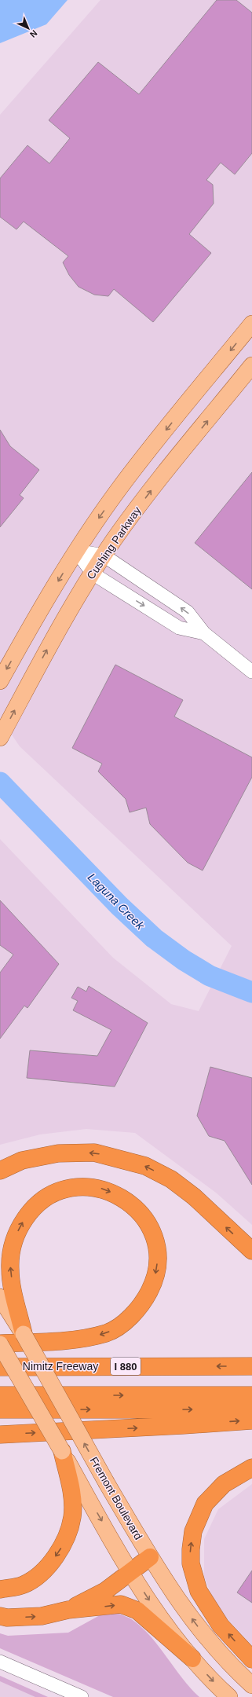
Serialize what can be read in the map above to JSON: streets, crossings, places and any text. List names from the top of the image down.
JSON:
{
  "streets": {
    "highway": ["Nimitz Freeway", "I 880"],
    "main road": ["Cushing Parkway", "Fremont Boulevard"]
  },
  "water": ["Laguna Creek"],
  "north": "bottom right"
}
